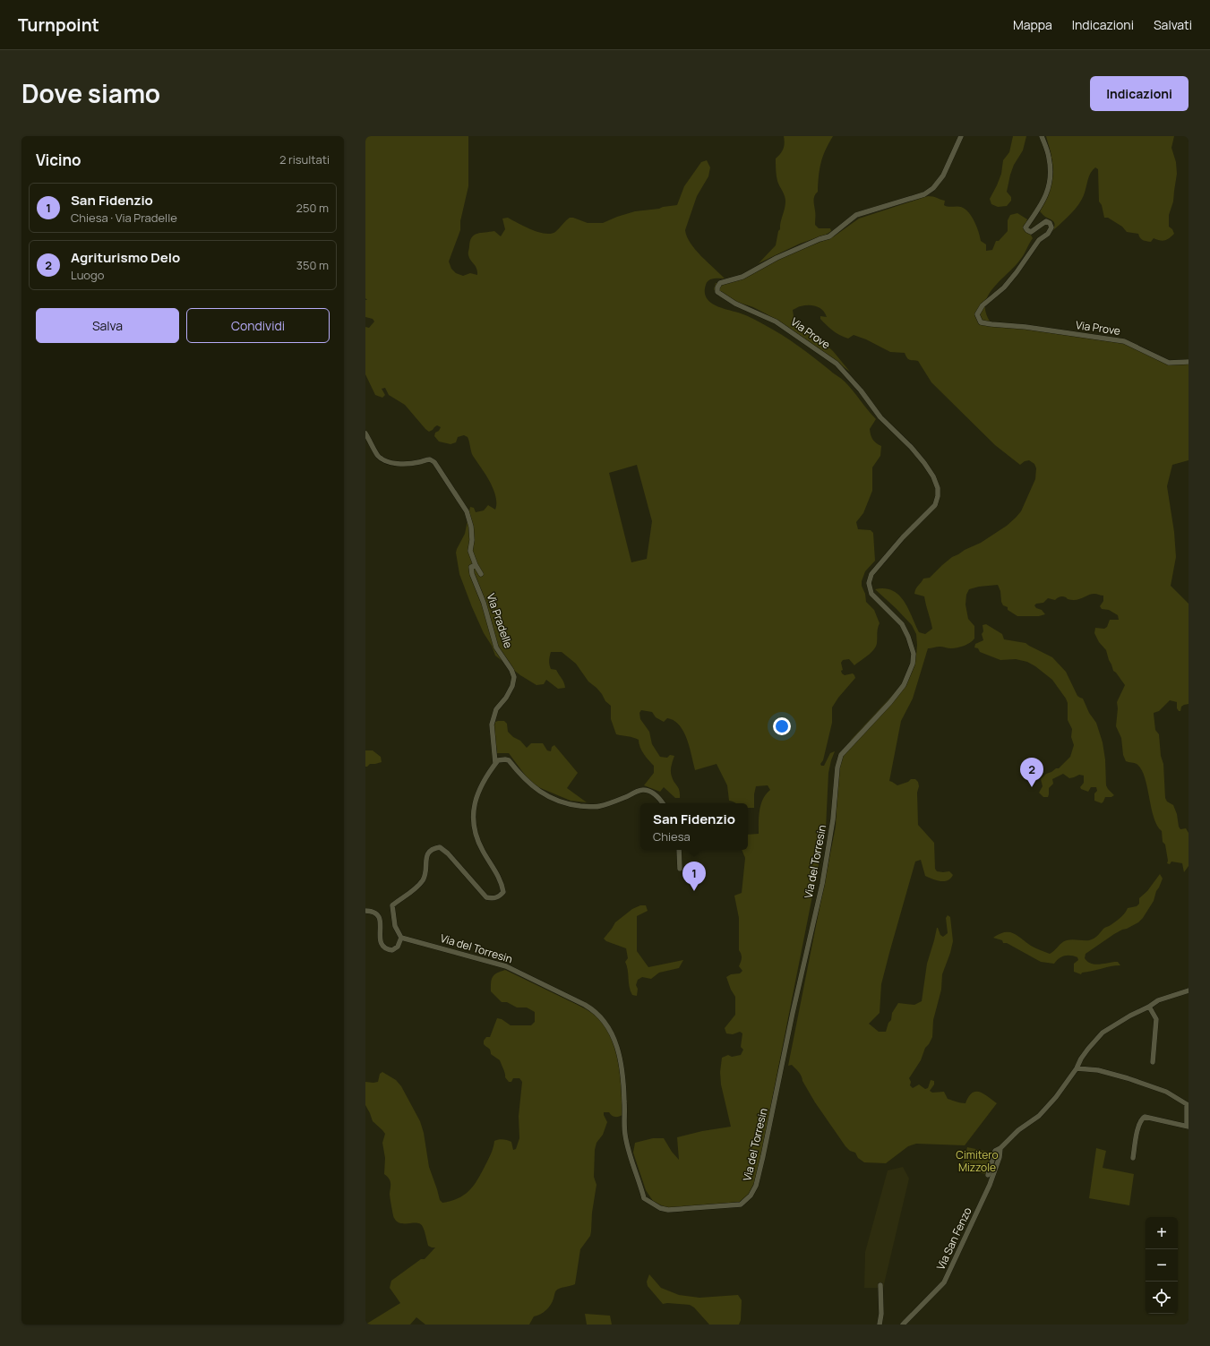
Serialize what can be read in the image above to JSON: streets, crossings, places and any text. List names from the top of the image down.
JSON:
{
  "streets": {
    "street": [
      "Via Prove",
      "Via Pradelle",
      "Via del Torresin",
      "Via San Fenzo"
    ]
  },
  "crossings": [
    ["Via Prove", "Via del Torresin"]
  ],
  "parks": ["Cimitero Mizzole"],
  "page": {
    "header": "Turnpoint",
    "nav": ["Mappa", "Indicazioni", "Salvati"],
    "title": "Dove siamo",
    "buttons": [
      "Indicazioni",
      ["Salva", "Condividi"]
    ],
    "heading": ["Vicino", "2 risultati"],
    "list": [
      {
        "mark": "1",
        "name": "San Fidenzio",
        "note": "Chiesa · Via Pradelle",
        "value": "250 m"
      },
      {
        "mark": "2",
        "name": "Agriturismo Delo",
        "note": "Luogo",
        "value": "350 m"
      }
    ],
    "pins": ["2", "1"],
    "popup": ["San Fidenzio", "Chiesa"],
    "map_buttons": ["+", "−"]
  }
}
